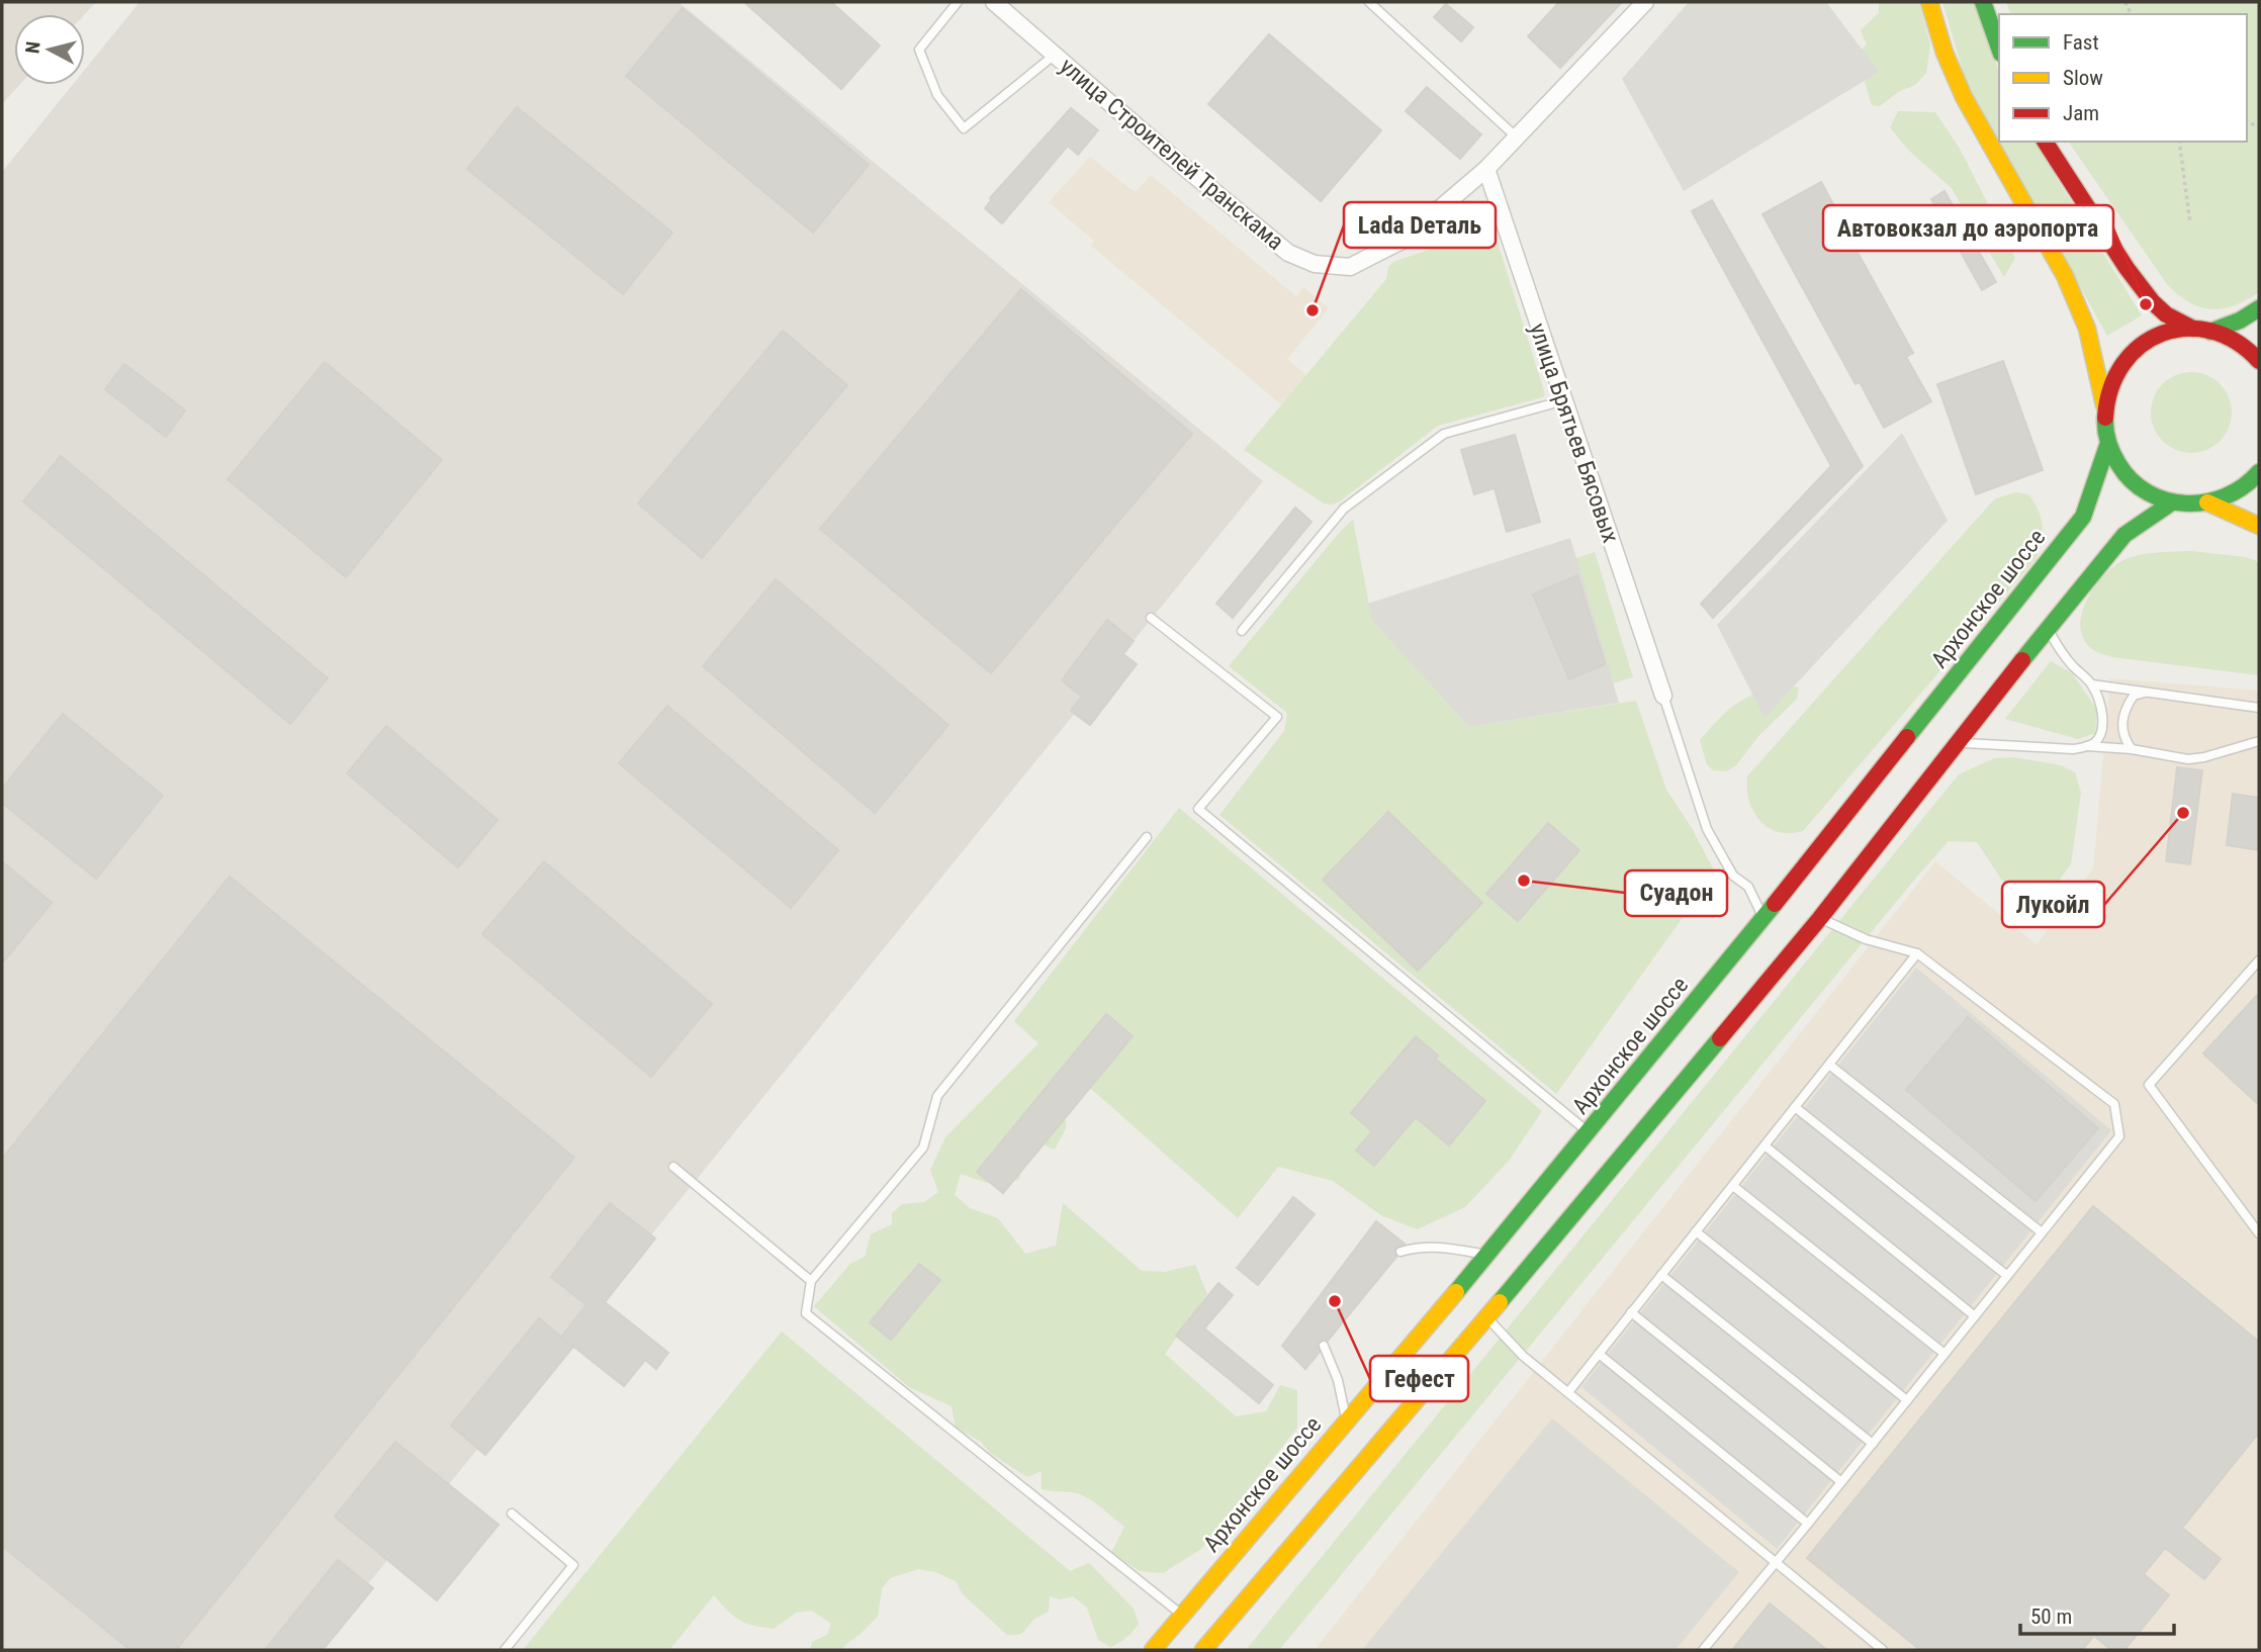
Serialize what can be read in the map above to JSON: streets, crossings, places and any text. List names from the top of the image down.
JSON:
{
  "streets": {
    "main road": ["Архонское шоссе"],
    "street": ["улица Строителей Транскама", "улица Брятьев Бясовых"]
  },
  "crossings": [
    ["улица Строителей Транскама", "улица Брятьев Бясовых"]
  ],
  "places": [
    "Автовокзал до аэропорта",
    "Lada Dеталь",
    "Лукойл",
    "Суадон",
    "Гефест"
  ],
  "legend": ["Fast", "Slow", "Jam"],
  "scale_bar": "50 m",
  "north": "left"
}
